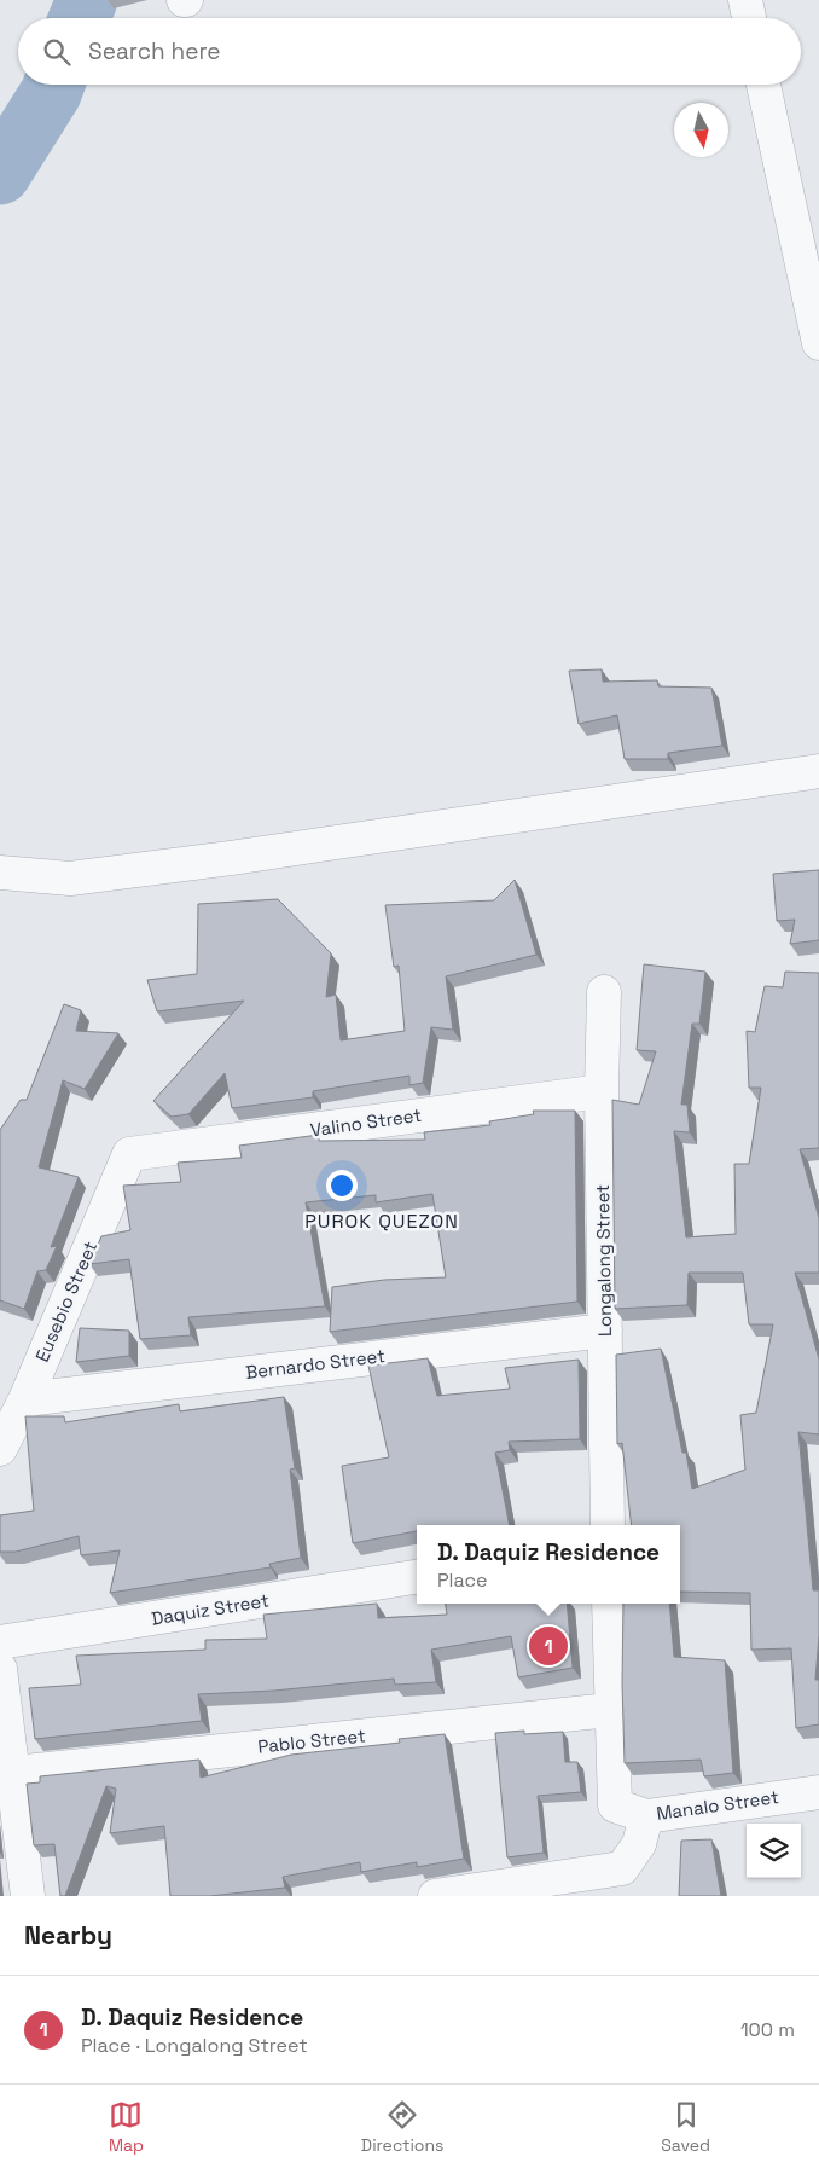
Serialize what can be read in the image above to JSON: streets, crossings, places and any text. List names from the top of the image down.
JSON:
{
  "streets": {
    "street": [
      "Valino Street",
      "Longalong Street",
      "Eusebio Street",
      "Bernardo Street",
      "Daquiz Street",
      "Pablo Street",
      "Manalo Street"
    ]
  },
  "crossings": [
    ["Valino Street", "Longalong Street"],
    ["Valino Street", "Eusebio Street"],
    ["Longalong Street", "Bernardo Street"],
    ["Eusebio Street", "Bernardo Street"]
  ],
  "districts": ["PUROK QUEZON"],
  "north": "bottom",
  "page": {
    "search": "Search here",
    "popup": ["D. Daquiz Residence", "Place"],
    "pins": "1",
    "heading": "Nearby",
    "list": [
      {
        "mark": "1",
        "name": "D. Daquiz Residence",
        "note": "Place · Longalong Street",
        "value": "100 m"
      }
    ],
    "nav": ["Map", "Directions", "Saved"]
  }
}
